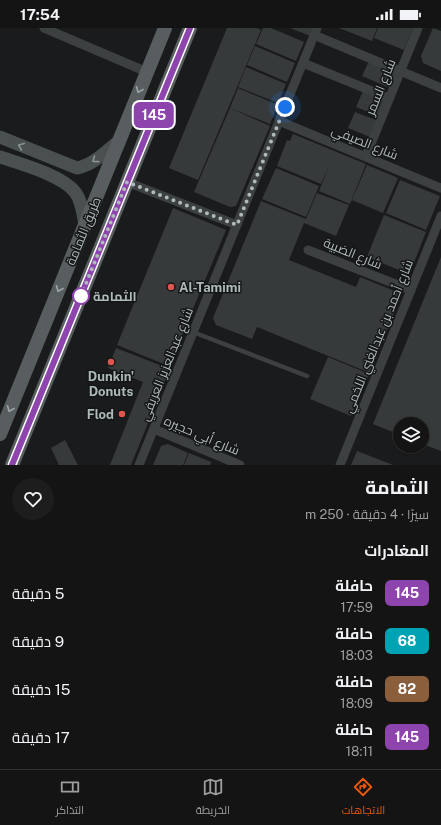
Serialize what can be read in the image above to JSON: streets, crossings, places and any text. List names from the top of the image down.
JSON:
{
  "streets": {
    "main road": ["طريق الثمامة"],
    "street": [
      "شارع السمر",
      "شارع الصيفي",
      "شارع الضبية",
      "شارع أحمد بن عبدالغني اللخمي",
      "شارع عبدالعزيز العريفي",
      "شارع أبي حجيره"
    ]
  },
  "crossings": [
    ["شارع السمر", "شارع الصيفي"],
    ["شارع الصيفي", "شارع عبدالعزيز العريفي"],
    ["شارع الضبية", "شارع أحمد بن عبدالغني اللخمي"],
    ["شارع عبدالعزيز العريفي", "شارع أبي حجيره"]
  ],
  "places": [
    "Al-Tamimi",
    "الثمامة",
    "Dunkin' Donuts",
    "Flod"
  ],
  "lines": ["bus line 145"],
  "page": {
    "status": "17:54",
    "on_map": "145",
    "heading": [
      ["الثمامة", "سيرًا · 4 دقيقة · 250 m"],
      "المغادرات"
    ],
    "list": [
      {
        "mark": "145",
        "name": "حافلة",
        "note": "17:59",
        "value": "5 دقيقة"
      },
      {
        "mark": "68",
        "name": "حافلة",
        "note": "18:03",
        "value": "9 دقيقة"
      },
      {
        "mark": "82",
        "name": "حافلة",
        "note": "18:09",
        "value": "15 دقيقة"
      },
      {
        "mark": "145",
        "name": "حافلة",
        "note": "18:11",
        "value": "17 دقيقة"
      }
    ],
    "tabs": ["الاتجاهات", "الخريطة", "التذاكر"]
  }
}
